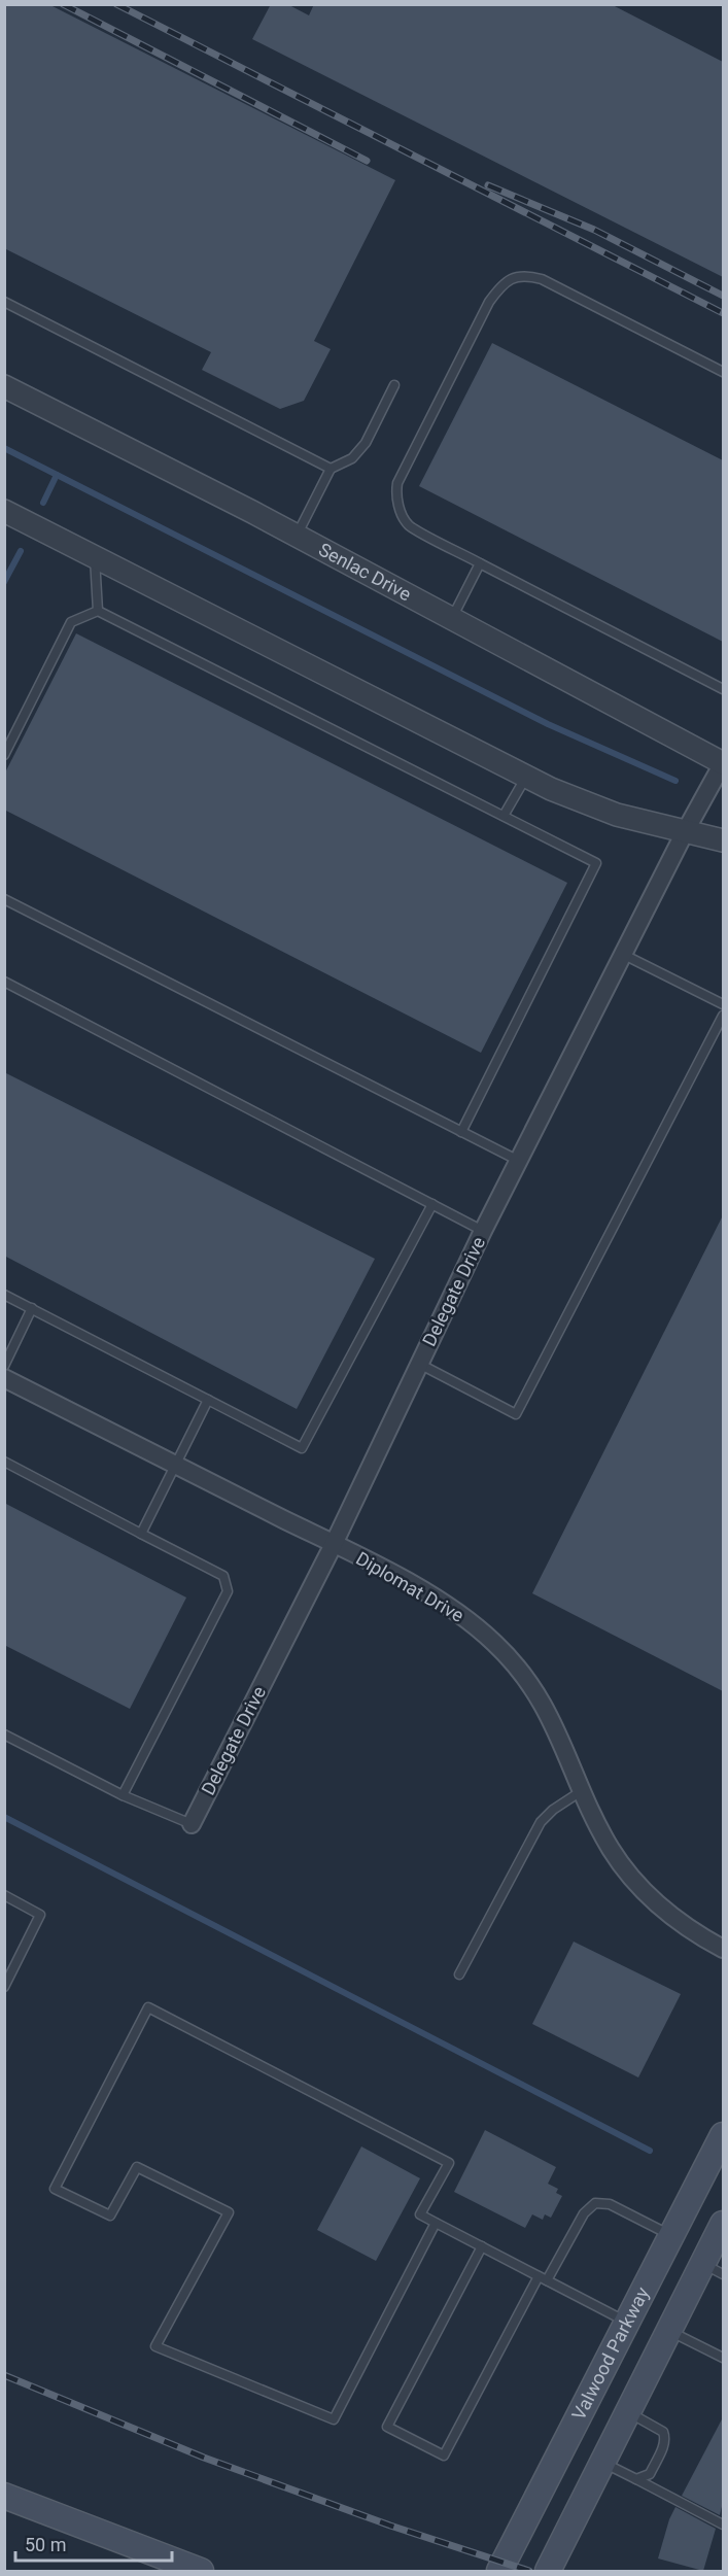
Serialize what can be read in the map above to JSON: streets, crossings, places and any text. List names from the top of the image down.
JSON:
{
  "streets": {
    "main road": ["Valwood Parkway"],
    "street": ["Senlac Drive", "Delegate Drive", "Diplomat Drive"]
  },
  "crossings": [
    ["Senlac Drive", "Delegate Drive"],
    ["Delegate Drive", "Diplomat Drive"]
  ],
  "scale_bar": "50 m"
}
